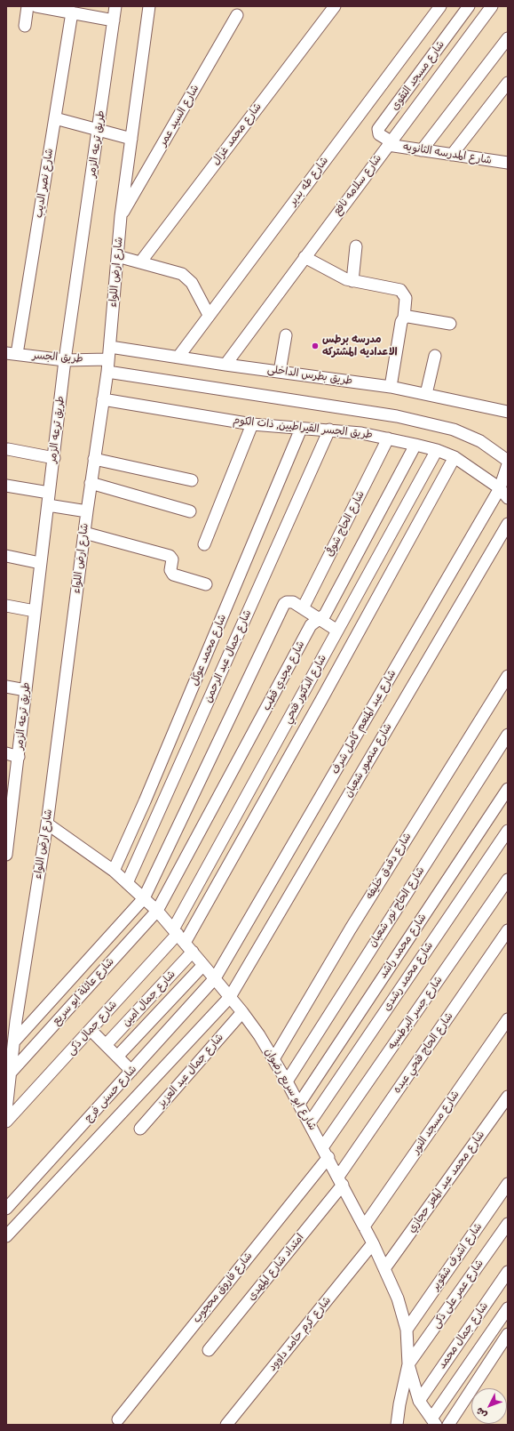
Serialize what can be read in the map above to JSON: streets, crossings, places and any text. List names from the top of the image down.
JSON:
{
  "streets": {
    "street": [
      "شارع مسجد التقوى",
      "شارع السيد عمر",
      "شارع محمد غزال",
      "طريق ترعه الزمر",
      "شارع المدرسه الثانويه",
      "شارع طه بدير",
      "شارع نصر الديب",
      "شارع سلامه نافع",
      "شارع ارض اللواء",
      "طريق الجسر",
      "طريق بطرس الداخلى",
      "طريق الجسر القيراطيين, ذات الكوم",
      "شارع الحاج شوقى",
      "شارع محمد عوكل",
      "شارع جمال عبد الرحمن",
      "شارع مجدي قطب",
      "شارع الدكتور فتحي",
      "شارع عبد المنعم كامل شرف",
      "شارع منصور شعبان",
      "شارع دقدق خليفه",
      "شارع الحاج نور شعبان",
      "شارع محمد راشد",
      "شارع محمد رشدى",
      "شارع عائلة ابو سريع",
      "شارع جمال امين",
      "شارع جسر البرطسيه",
      "شارع جمال ذكى",
      "شارع الحاج فتحي عبده",
      "شارع جمال عبد العزيز",
      "شارع ابو سريع رضوان",
      "شارع حسنى فرج",
      "شارع مسجد النور",
      "شارع محمد عبد المعز حجازي",
      "شارع اشرف شقوير",
      "امتداد شارع المهدى",
      "شارع فاروق محجوب",
      "شارع عمر على ذكى",
      "شارع كرم حامد داوود",
      "شارع جمال محمد"
    ]
  },
  "crossings": [
    ["شارع مسجد التقوى", "شارع المدرسه الثانويه"],
    ["شارع مسجد التقوى", "شارع سلامه نافع"],
    ["شارع السيد عمر", "شارع ارض اللواء"],
    ["طريق ترعه الزمر", "طريق الجسر"],
    ["شارع المدرسه الثانويه", "شارع سلامه نافع"],
    ["شارع طه بدير", "طريق بطرس الداخلى"],
    ["شارع نصر الديب", "طريق الجسر"],
    ["شارع سلامه نافع", "طريق بطرس الداخلى"],
    ["شارع ارض اللواء", "طريق الجسر"],
    ["شارع ارض اللواء", "طريق بطرس الداخلى"],
    ["شارع ارض اللواء", "طريق الجسر القيراطيين, ذات الكوم"],
    ["شارع ارض اللواء", "شارع عائلة ابو سريع"],
    ["شارع ارض اللواء", "شارع ابو سريع رضوان"],
    ["طريق الجسر القيراطيين, ذات الكوم", "شارع الحاج شوقى"],
    ["طريق الجسر القيراطيين, ذات الكوم", "شارع محمد عوكل"],
    ["طريق الجسر القيراطيين, ذات الكوم", "شارع جمال عبد الرحمن"],
    ["طريق الجسر القيراطيين, ذات الكوم", "شارع مجدي قطب"],
    ["طريق الجسر القيراطيين, ذات الكوم", "شارع الدكتور فتحي"],
    ["طريق الجسر القيراطيين, ذات الكوم", "شارع عبد المنعم كامل شرف"],
    ["شارع محمد عوكل", "شارع ابو سريع رضوان"],
    ["شارع جمال عبد الرحمن", "شارع ابو سريع رضوان"],
    ["شارع مجدي قطب", "شارع عائلة ابو سريع"],
    ["شارع مجدي قطب", "شارع ابو سريع رضوان"],
    ["شارع الدكتور فتحي", "شارع جمال ذكى"],
    ["شارع الدكتور فتحي", "شارع ابو سريع رضوان"],
    ["شارع عبد المنعم كامل شرف", "شارع ابو سريع رضوان"],
    ["شارع عبد المنعم كامل شرف", "شارع حسنى فرج"],
    ["شارع منصور شعبان", "شارع ابو سريع رضوان"],
    ["شارع دقدق خليفه", "شارع ابو سريع رضوان"],
    ["شارع الحاج نور شعبان", "شارع ابو سريع رضوان"],
    ["شارع محمد راشد", "شارع ابو سريع رضوان"],
    ["شارع محمد رشدى", "شارع ابو سريع رضوان"],
    ["شارع عائلة ابو سريع", "شارع ابو سريع رضوان"],
    ["شارع جمال امين", "شارع ابو سريع رضوان"],
    ["شارع جسر البرطسيه", "شارع ابو سريع رضوان"],
    ["شارع جسر البرطسيه", "شارع فاروق محجوب"],
    ["شارع جمال ذكى", "شارع ابو سريع رضوان"],
    ["شارع الحاج فتحي عبده", "شارع ابو سريع رضوان"],
    ["شارع الحاج فتحي عبده", "امتداد شارع المهدى"],
    ["شارع جمال عبد العزيز", "شارع ابو سريع رضوان"],
    ["شارع ابو سريع رضوان", "شارع حسنى فرج"],
    ["شارع ابو سريع رضوان", "شارع مسجد النور"],
    ["شارع ابو سريع رضوان", "شارع محمد عبد المعز حجازي"],
    ["شارع ابو سريع رضوان", "شارع اشرف شقوير"],
    ["شارع ابو سريع رضوان", "امتداد شارع المهدى"],
    ["شارع ابو سريع رضوان", "شارع فاروق محجوب"],
    ["شارع ابو سريع رضوان", "شارع عمر على ذكى"],
    ["شارع ابو سريع رضوان", "شارع كرم حامد داوود"]
  ],
  "places": ["مدرسه برطس الاعداديه المشتركه"],
  "north": "bottom left"
}
